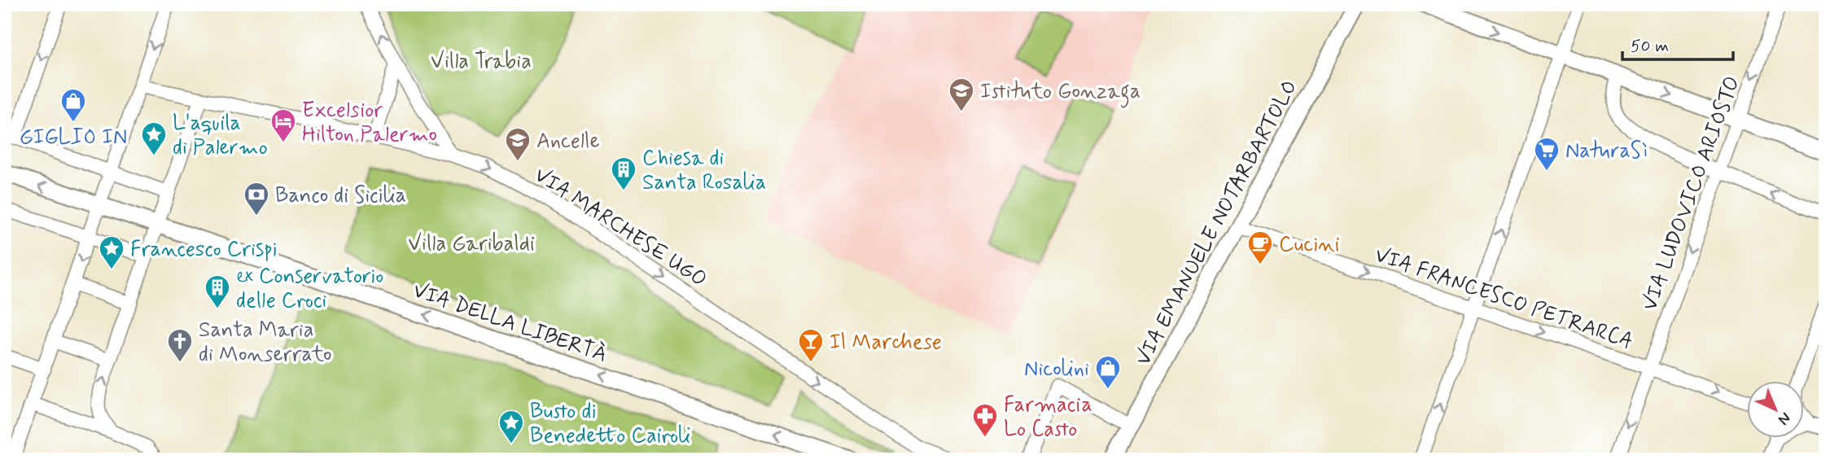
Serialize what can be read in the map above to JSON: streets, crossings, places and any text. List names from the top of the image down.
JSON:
{
  "streets": {
    "street": [
      "VIA LUDOVICO ARIOSTO",
      "VIA EMANUELE NOTARBARTOLO",
      "VIA MARCHESE UGO",
      "VIA FRANCESCO PETRARCA",
      "VIA DELLA LIBERTÀ"
    ]
  },
  "crossings": [
    ["VIA LUDOVICO ARIOSTO", "VIA FRANCESCO PETRARCA"],
    ["VIA EMANUELE NOTARBARTOLO", "VIA FRANCESCO PETRARCA"]
  ],
  "one_way": [
    "VIA LUDOVICO ARIOSTO",
    "VIA MARCHESE UGO",
    "VIA FRANCESCO PETRARCA",
    "VIA DELLA LIBERTÀ"
  ],
  "parks": ["Villa Trabia", "Villa Garibaldi"],
  "places": {
    "school or university": ["Istituto Gonzaga", "Ancelle"],
    "shop": ["GIGLIO IN", "Nicolini"],
    "hotel": ["Excelsior Hilton Palermo"],
    "place": ["L'aquila di Palermo", "Francesco Crispi", "Busto di Benedetto Cairoli"],
    "supermarket": ["NaturaSì"],
    "building": ["Chiesa di Santa Rosalia", "ex Conservatorio delle Croci"],
    "bank": ["Banco di Sicilia"],
    "cafe": ["Cucini"],
    "church": ["Santa Maria di Monserrato"],
    "bar": ["Il Marchese"],
    "pharmacy": ["Farmacia Lo Casto"]
  },
  "scale_bar": "50 m",
  "north": "bottom right"
}
